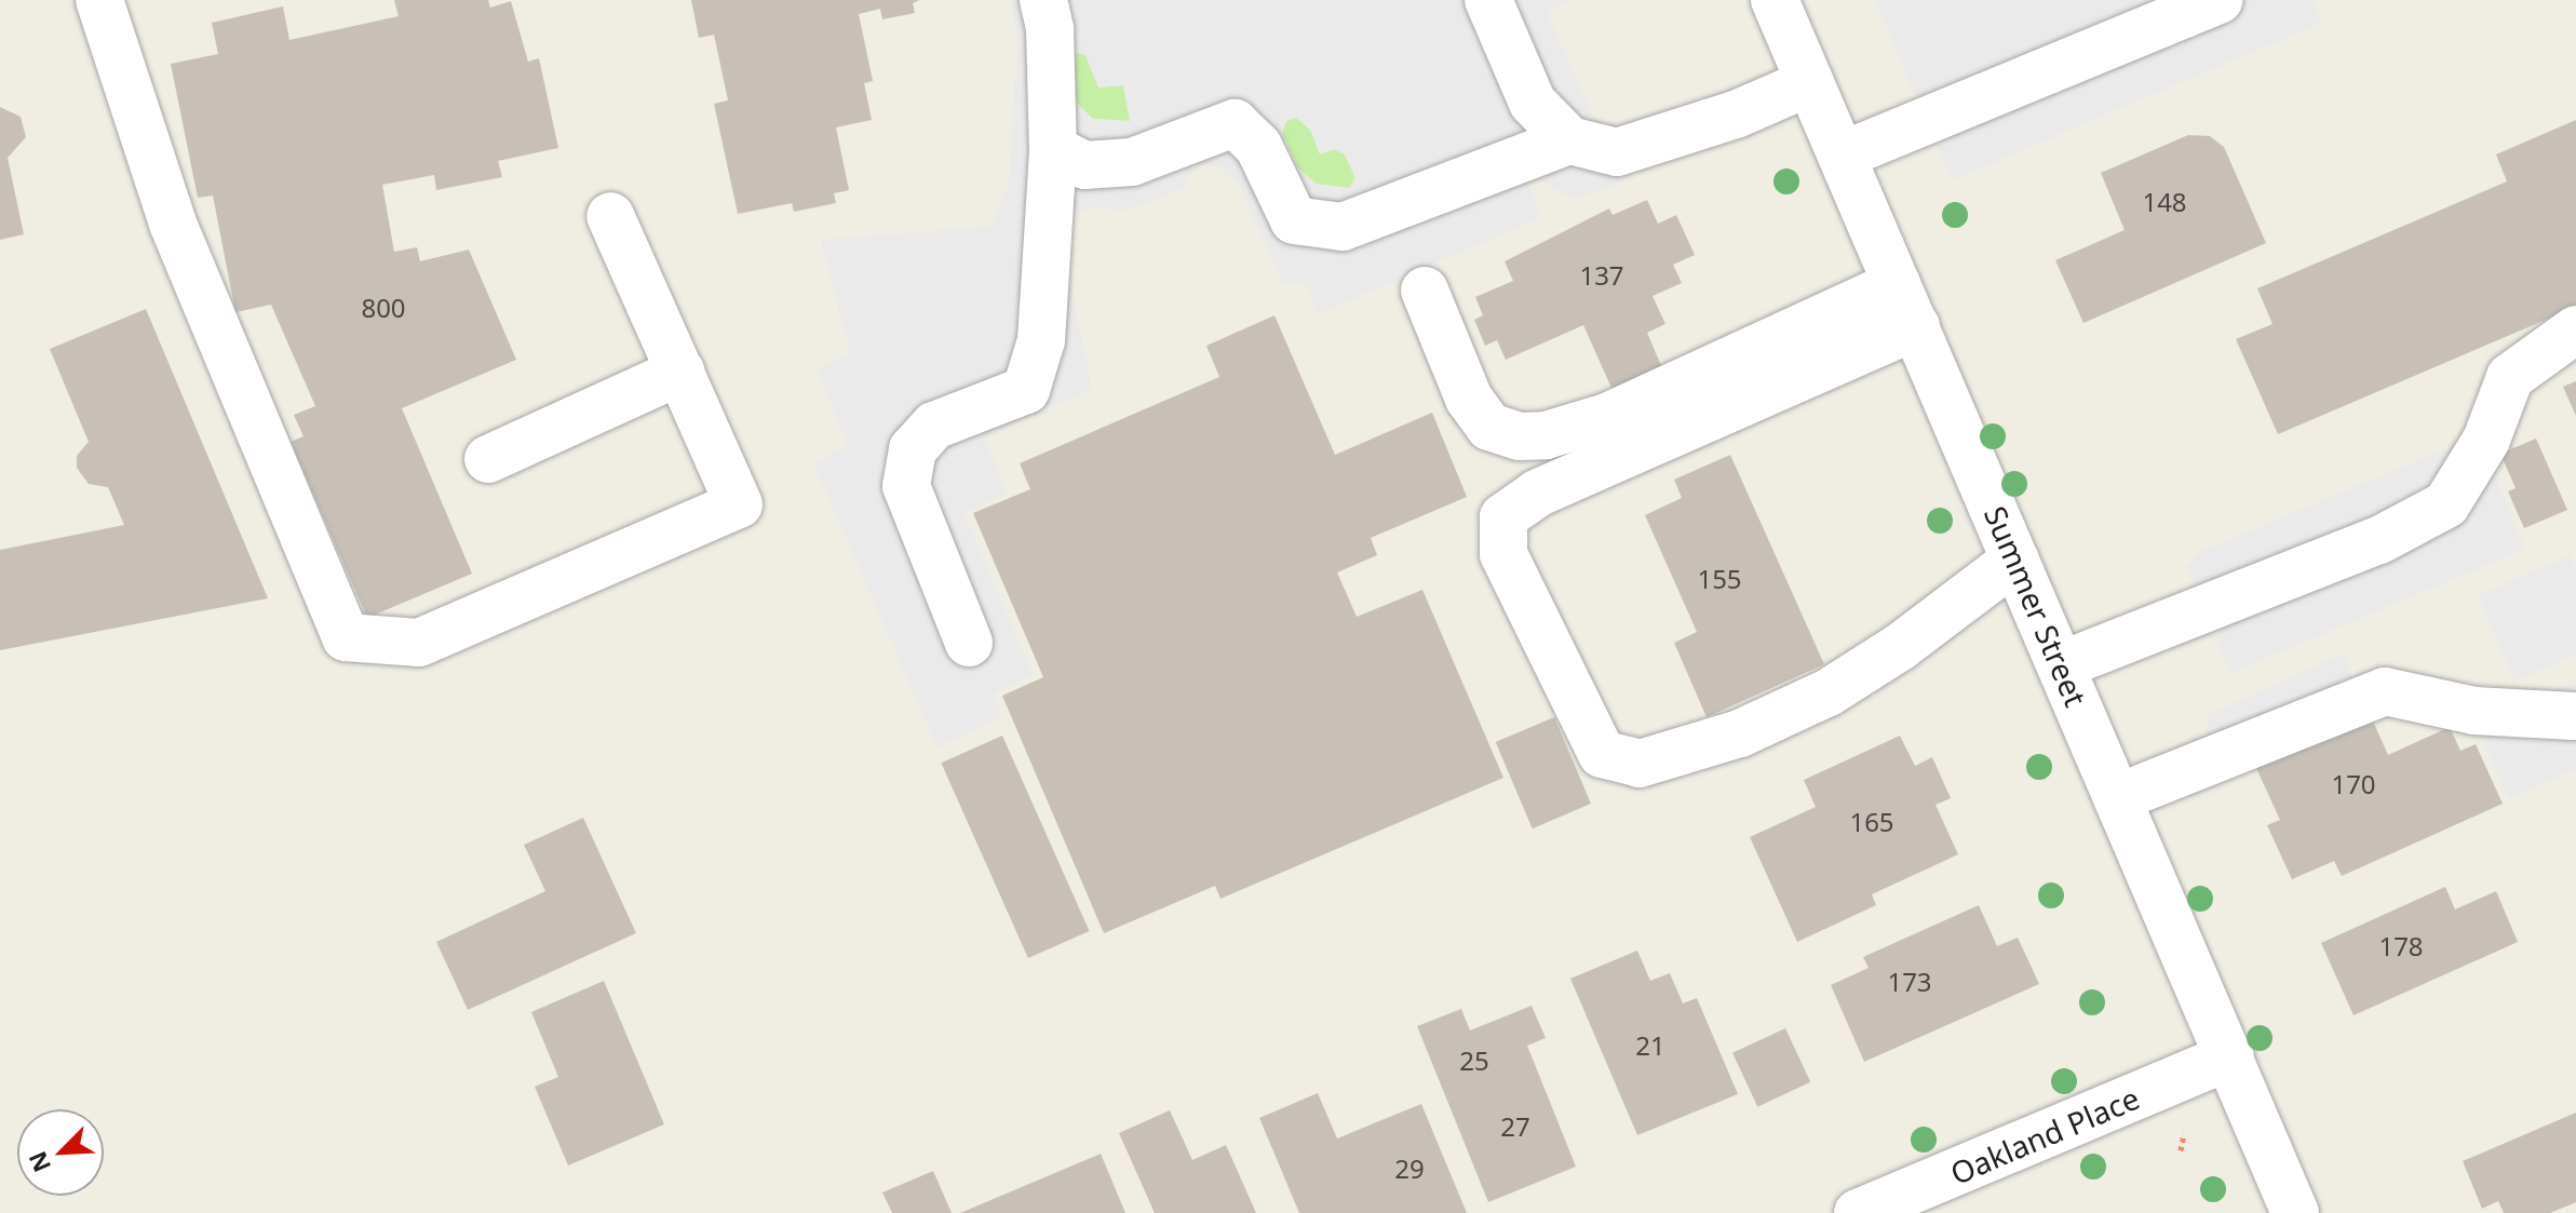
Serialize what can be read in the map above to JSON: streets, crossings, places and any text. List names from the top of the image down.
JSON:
{
  "streets": {
    "street": ["Summer Street", "Oakland Place"]
  },
  "crossings": [
    ["Summer Street", "Oakland Place"]
  ],
  "house_numbers": [
    "148",
    "137",
    "800",
    "155",
    "170",
    "165",
    "178",
    "173",
    "21",
    "25",
    "27",
    "29"
  ],
  "north": "bottom left"
}
